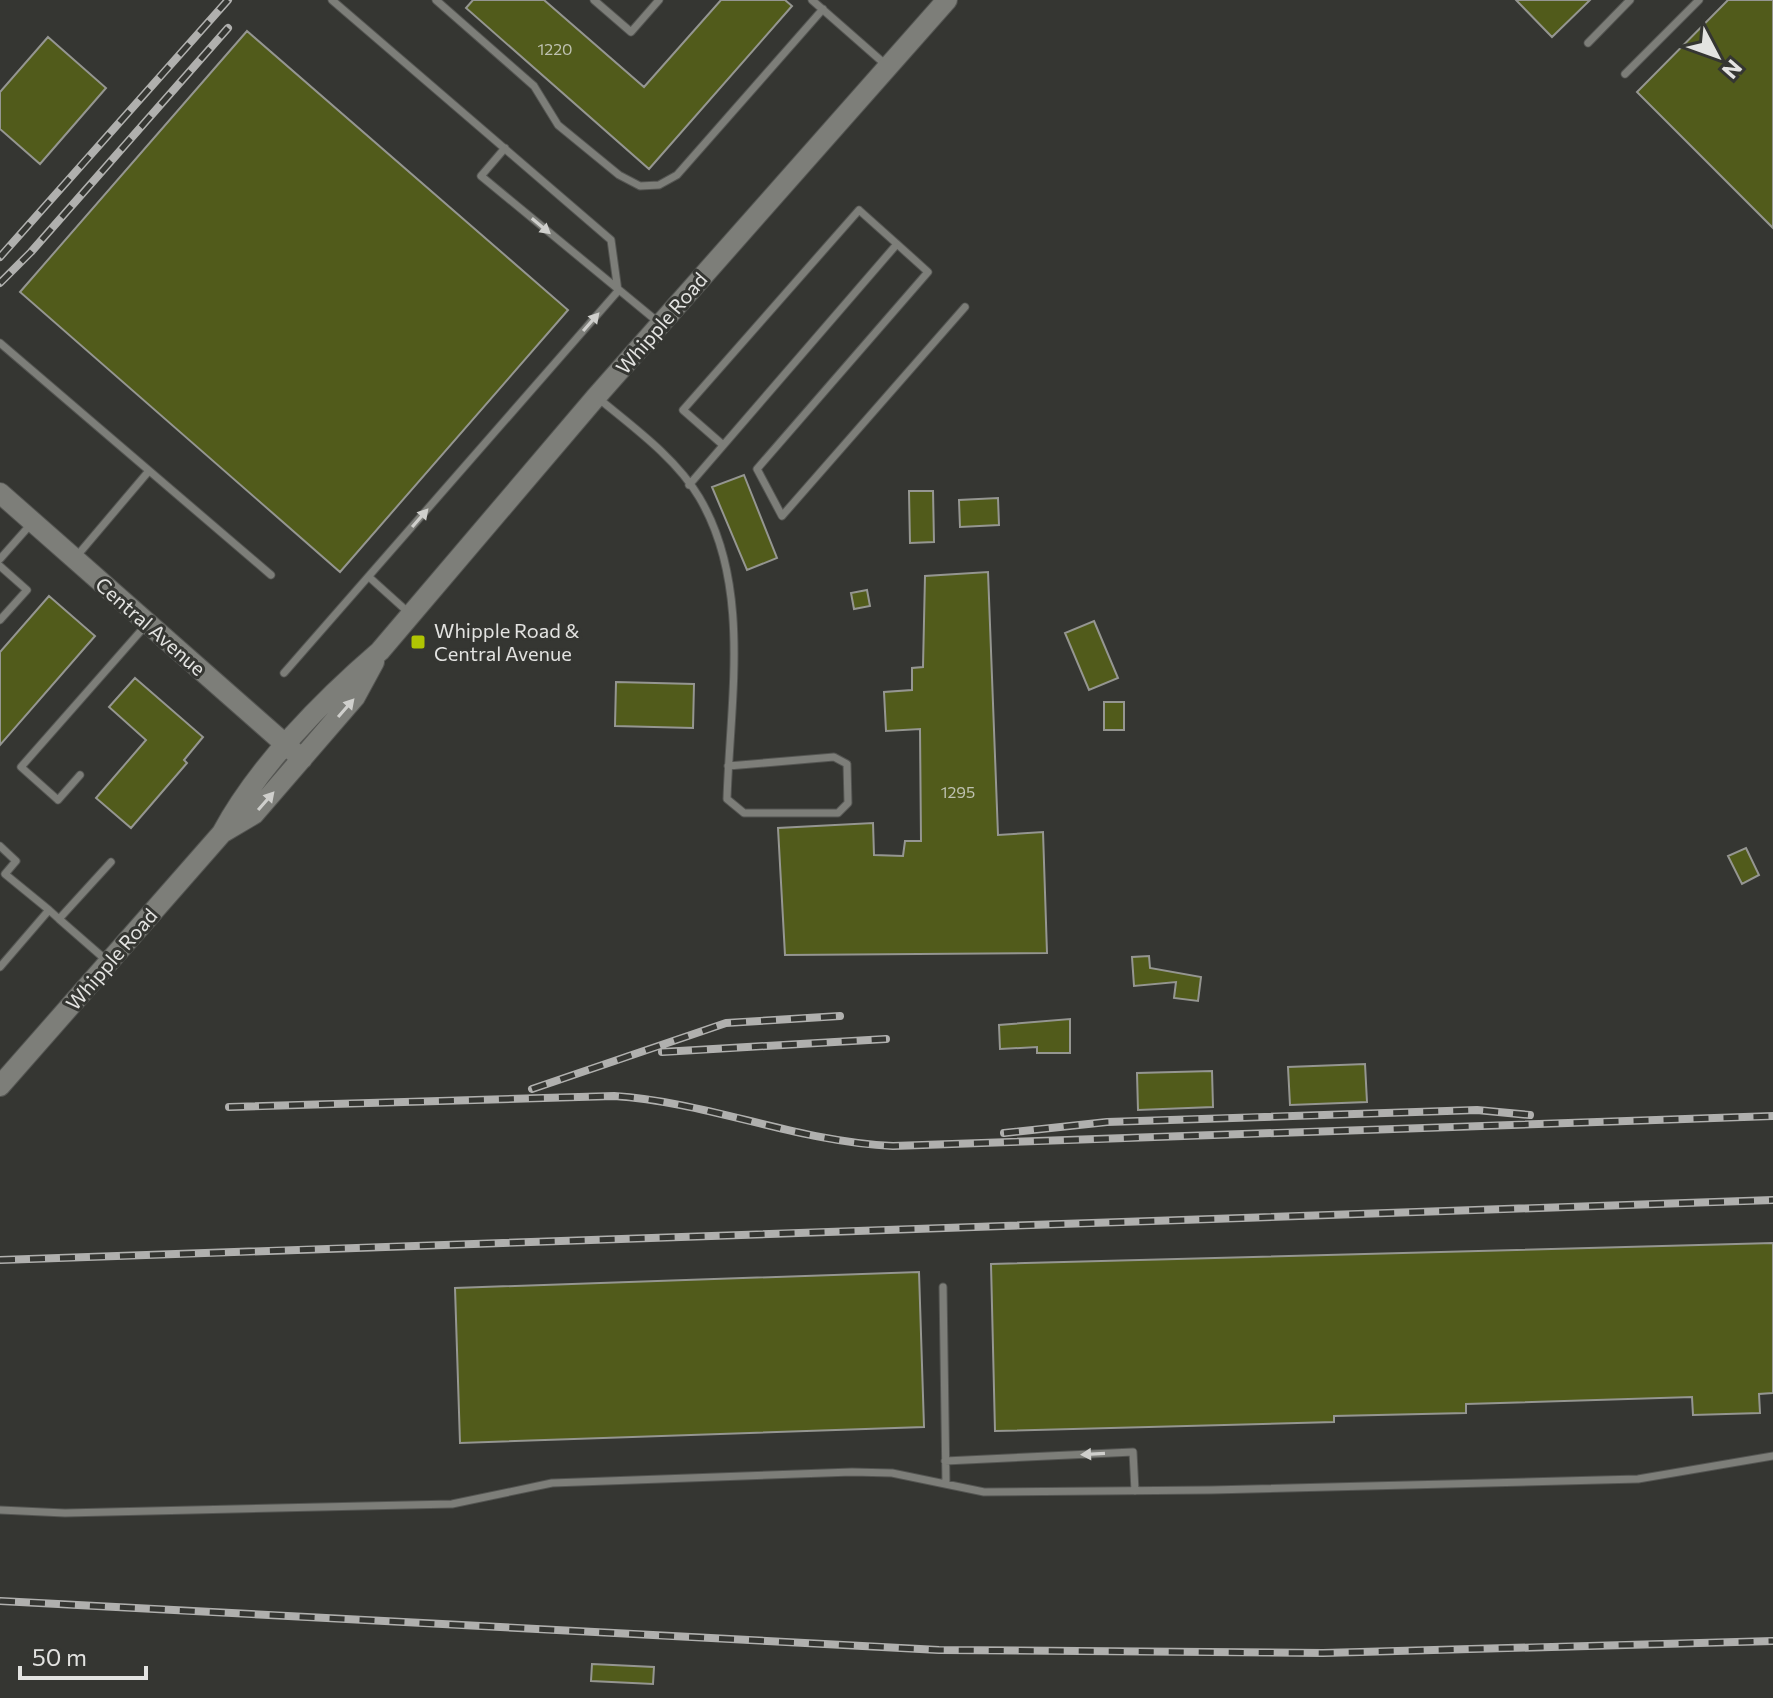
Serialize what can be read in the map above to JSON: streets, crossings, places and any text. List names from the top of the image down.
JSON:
{
  "streets": {
    "main road": ["Whipple Road", "Central Avenue"]
  },
  "crossings": [
    ["Whipple Road", "Central Avenue"]
  ],
  "places": {
    "transit": ["Whipple Road & Central Avenue"]
  },
  "house_numbers": ["1220", "1295"],
  "scale_bar": "50 m",
  "north": "bottom right"
}
